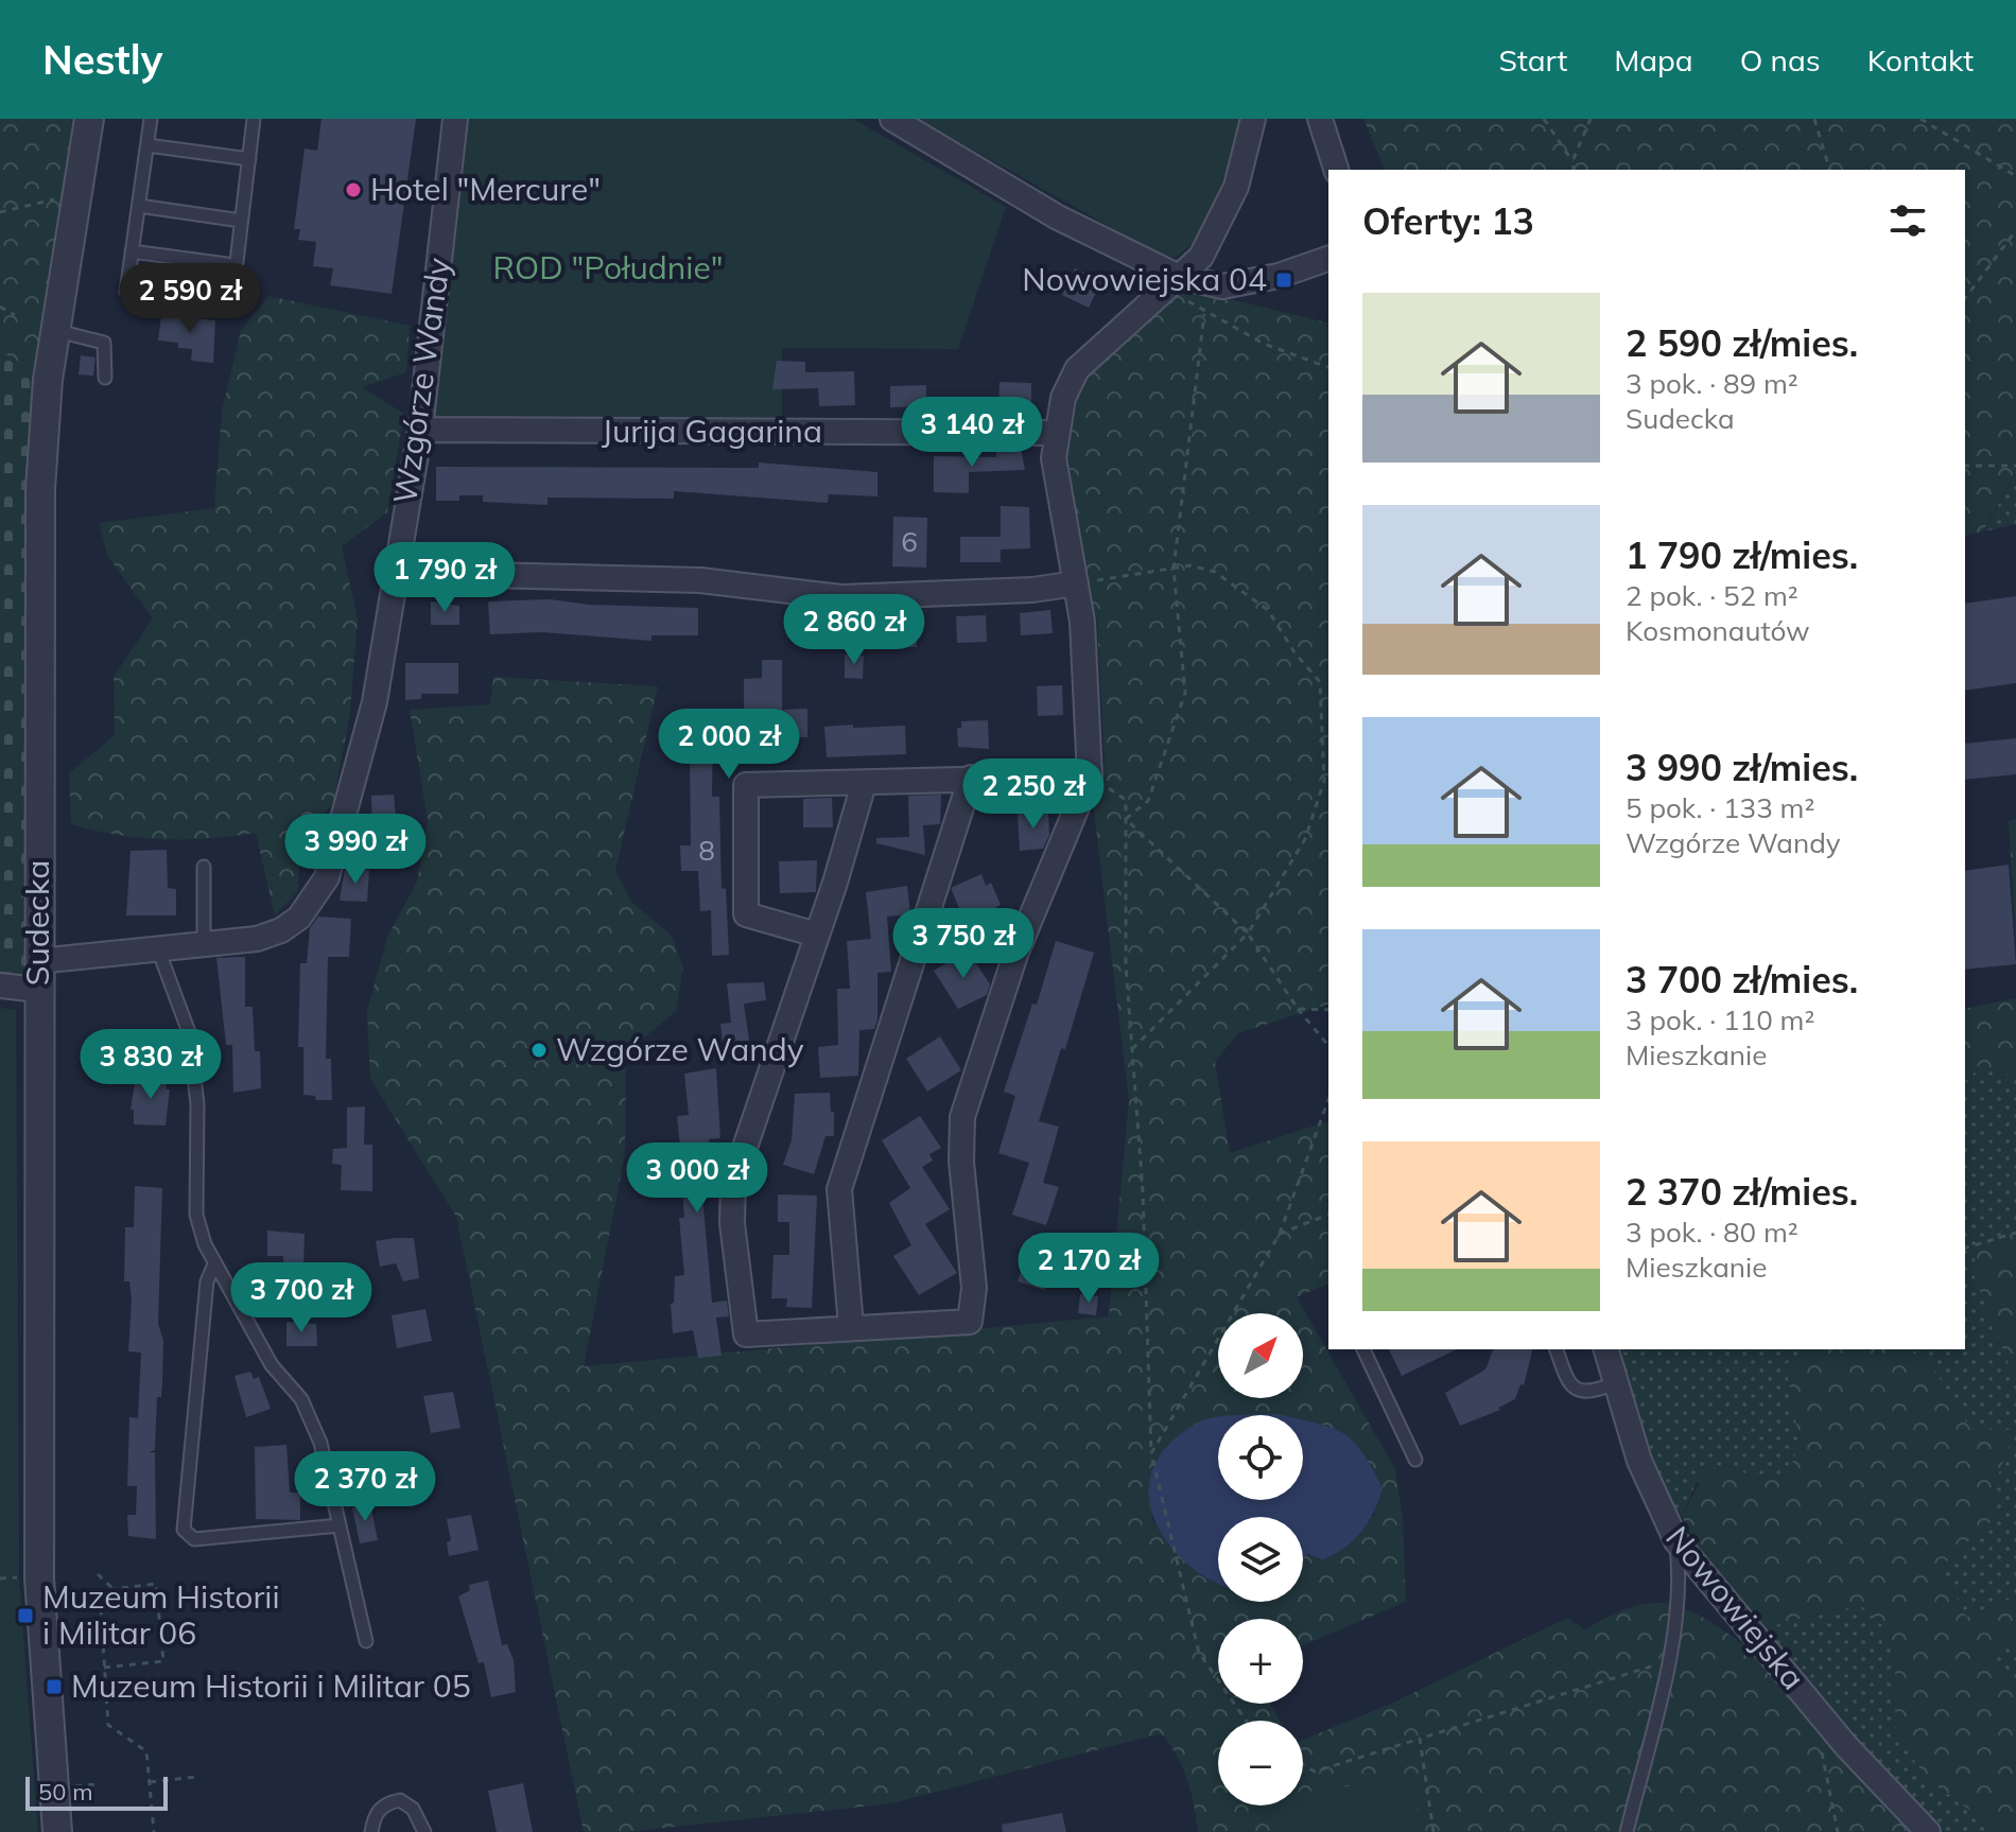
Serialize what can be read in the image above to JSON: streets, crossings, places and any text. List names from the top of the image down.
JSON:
{
  "streets": {
    "street": [
      "Wzgórze Wandy",
      "Jurija Gagarina",
      "Sudecka",
      "Nowowiejska"
    ]
  },
  "crossings": [
    ["Wzgórze Wandy", "Jurija Gagarina"],
    ["Wzgórze Wandy", "Sudecka"]
  ],
  "parks": ["ROD \"Południe\""],
  "places": {
    "other": ["Hotel \"Mercure\"", "Wzgórze Wandy"],
    "transit": ["Nowowiejska 04", "Muzeum Historii i Militar 06", "Muzeum Historii i Militar 05"]
  },
  "house_numbers": ["6", "8"],
  "scale_bar": "50 m",
  "north": "top right",
  "page": {
    "header": "Nestly",
    "nav": [
      "Start",
      "Mapa",
      "O nas",
      "Kontakt"
    ],
    "heading": "Oferty: 13",
    "price": [
      "2 590 zł",
      "3 140 zł",
      "1 790 zł",
      "2 860 zł",
      "2 000 zł",
      "2 250 zł",
      "3 990 zł",
      "3 750 zł",
      "3 830 zł",
      "3 000 zł",
      "2 170 zł",
      "3 700 zł",
      "2 370 zł"
    ],
    "list": [
      {
        "name": "2 590 zł/mies.",
        "note": "3 pok. · 89 m² · Sudecka"
      },
      {
        "name": "1 790 zł/mies.",
        "note": "2 pok. · 52 m² · Kosmonautów"
      },
      {
        "name": "3 990 zł/mies.",
        "note": "5 pok. · 133 m² · Wzgórze Wandy"
      },
      {
        "name": "3 700 zł/mies.",
        "note": "3 pok. · 110 m² · Mieszkanie"
      },
      {
        "name": "2 370 zł/mies.",
        "note": "3 pok. · 80 m² · Mieszkanie"
      }
    ],
    "map_buttons": ["+", "−"],
    "scale": "50 m"
  }
}
